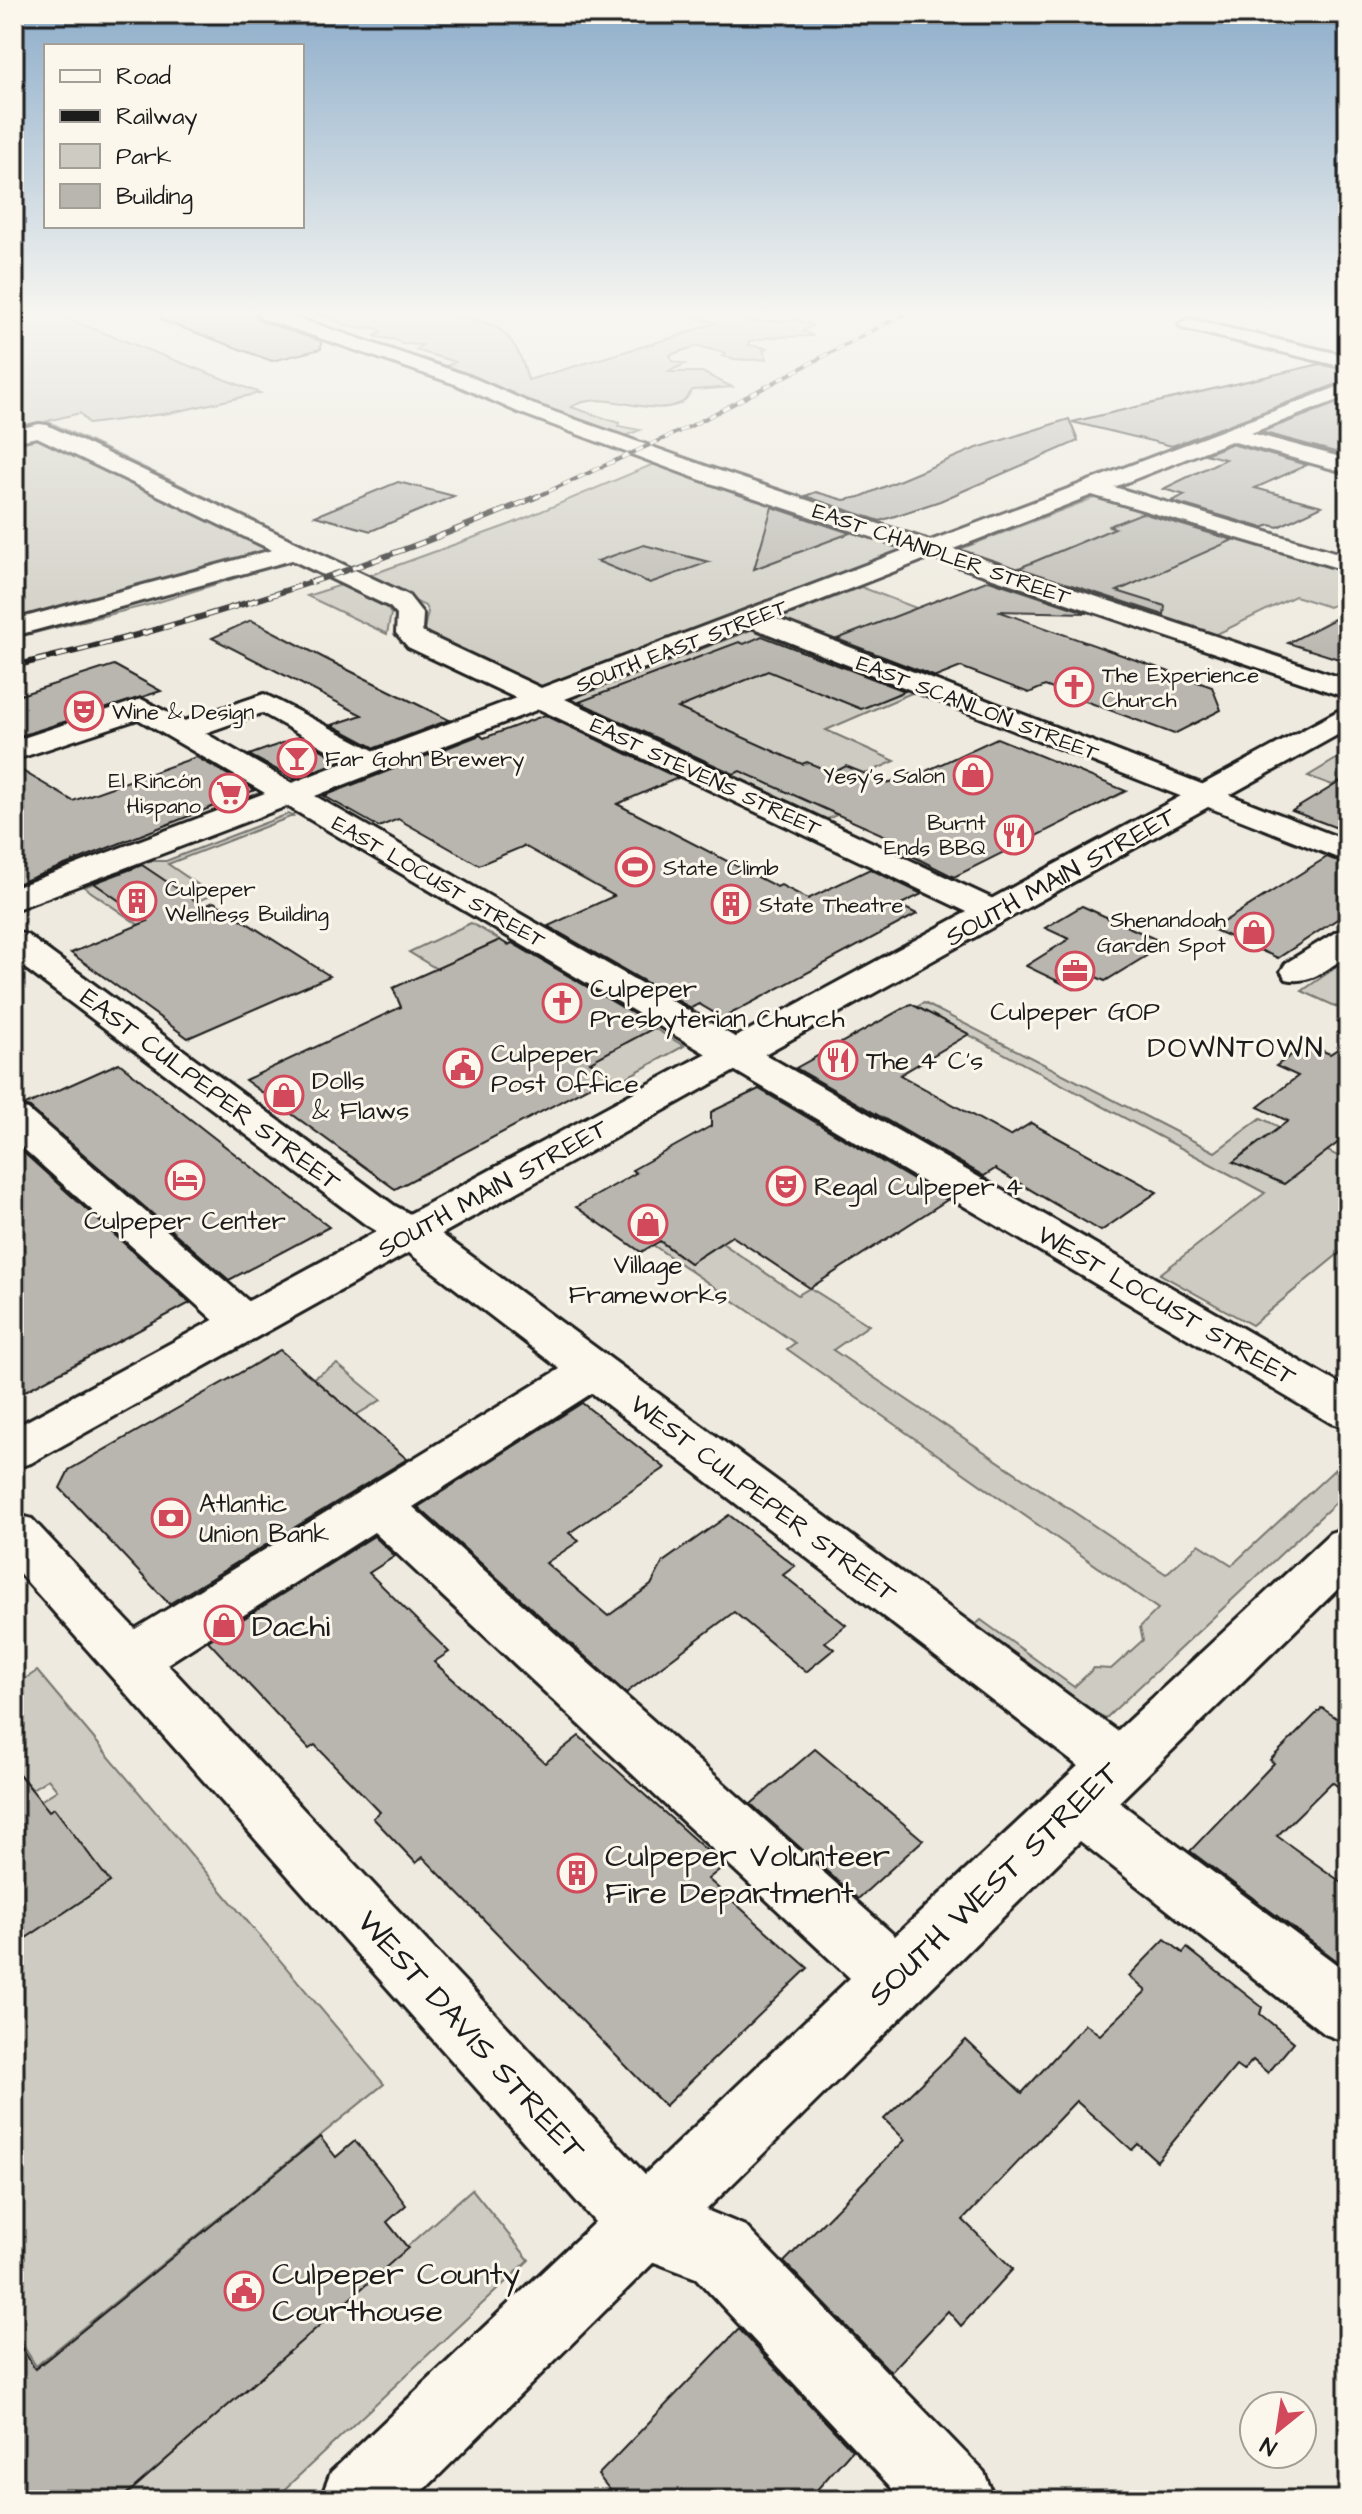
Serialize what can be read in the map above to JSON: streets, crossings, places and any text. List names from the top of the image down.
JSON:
{
  "streets": {
    "street": [
      "EAST CHANDLER STREET",
      "SOUTH EAST STREET",
      "EAST SCANLON STREET",
      "EAST STEVENS STREET",
      "SOUTH MAIN STREET",
      "EAST LOCUST STREET",
      "EAST CULPEPER STREET",
      "WEST LOCUST STREET",
      "WEST CULPEPER STREET",
      "SOUTH WEST STREET",
      "WEST DAVIS STREET"
    ]
  },
  "crossings": [
    ["EAST CHANDLER STREET", "SOUTH EAST STREET"],
    ["SOUTH EAST STREET", "EAST SCANLON STREET"],
    ["SOUTH EAST STREET", "EAST STEVENS STREET"],
    ["SOUTH EAST STREET", "EAST LOCUST STREET"],
    ["EAST SCANLON STREET", "SOUTH MAIN STREET"],
    ["EAST STEVENS STREET", "SOUTH MAIN STREET"],
    ["SOUTH MAIN STREET", "EAST LOCUST STREET"],
    ["SOUTH MAIN STREET", "EAST CULPEPER STREET"],
    ["SOUTH MAIN STREET", "WEST LOCUST STREET"],
    ["SOUTH MAIN STREET", "WEST CULPEPER STREET"],
    ["EAST LOCUST STREET", "WEST LOCUST STREET"],
    ["EAST CULPEPER STREET", "WEST CULPEPER STREET"],
    ["WEST CULPEPER STREET", "SOUTH WEST STREET"],
    ["SOUTH WEST STREET", "WEST DAVIS STREET"]
  ],
  "districts": ["DOWNTOWN"],
  "places": {
    "church": ["The Experience Church", "Culpeper Presbyterian Church"],
    "theatre": ["Wine & Design", "Regal Culpeper 4"],
    "bar": ["Far Gohn Brewery"],
    "shop": [
      "Yesy's Salon",
      "Shenandoah Garden Spot",
      "Dolls & Flaws",
      "Village Frameworks",
      "Dachi"
    ],
    "supermarket": ["El Rincón Hispano"],
    "restaurant": ["Burnt Ends BBQ", "The 4 C's"],
    "sports": ["State Climb"],
    "building": ["Culpeper Wellness Building", "State Theatre", "Culpeper Volunteer Fire Department"],
    "office": ["Culpeper GOP"],
    "public building": ["Culpeper Post Office", "Culpeper County Courthouse"],
    "hotel": ["Culpeper Center"],
    "bank": ["Atlantic Union Bank"]
  },
  "legend": [
    "Road",
    "Railway",
    "Park",
    "Building"
  ],
  "north": "bottom left"
}
